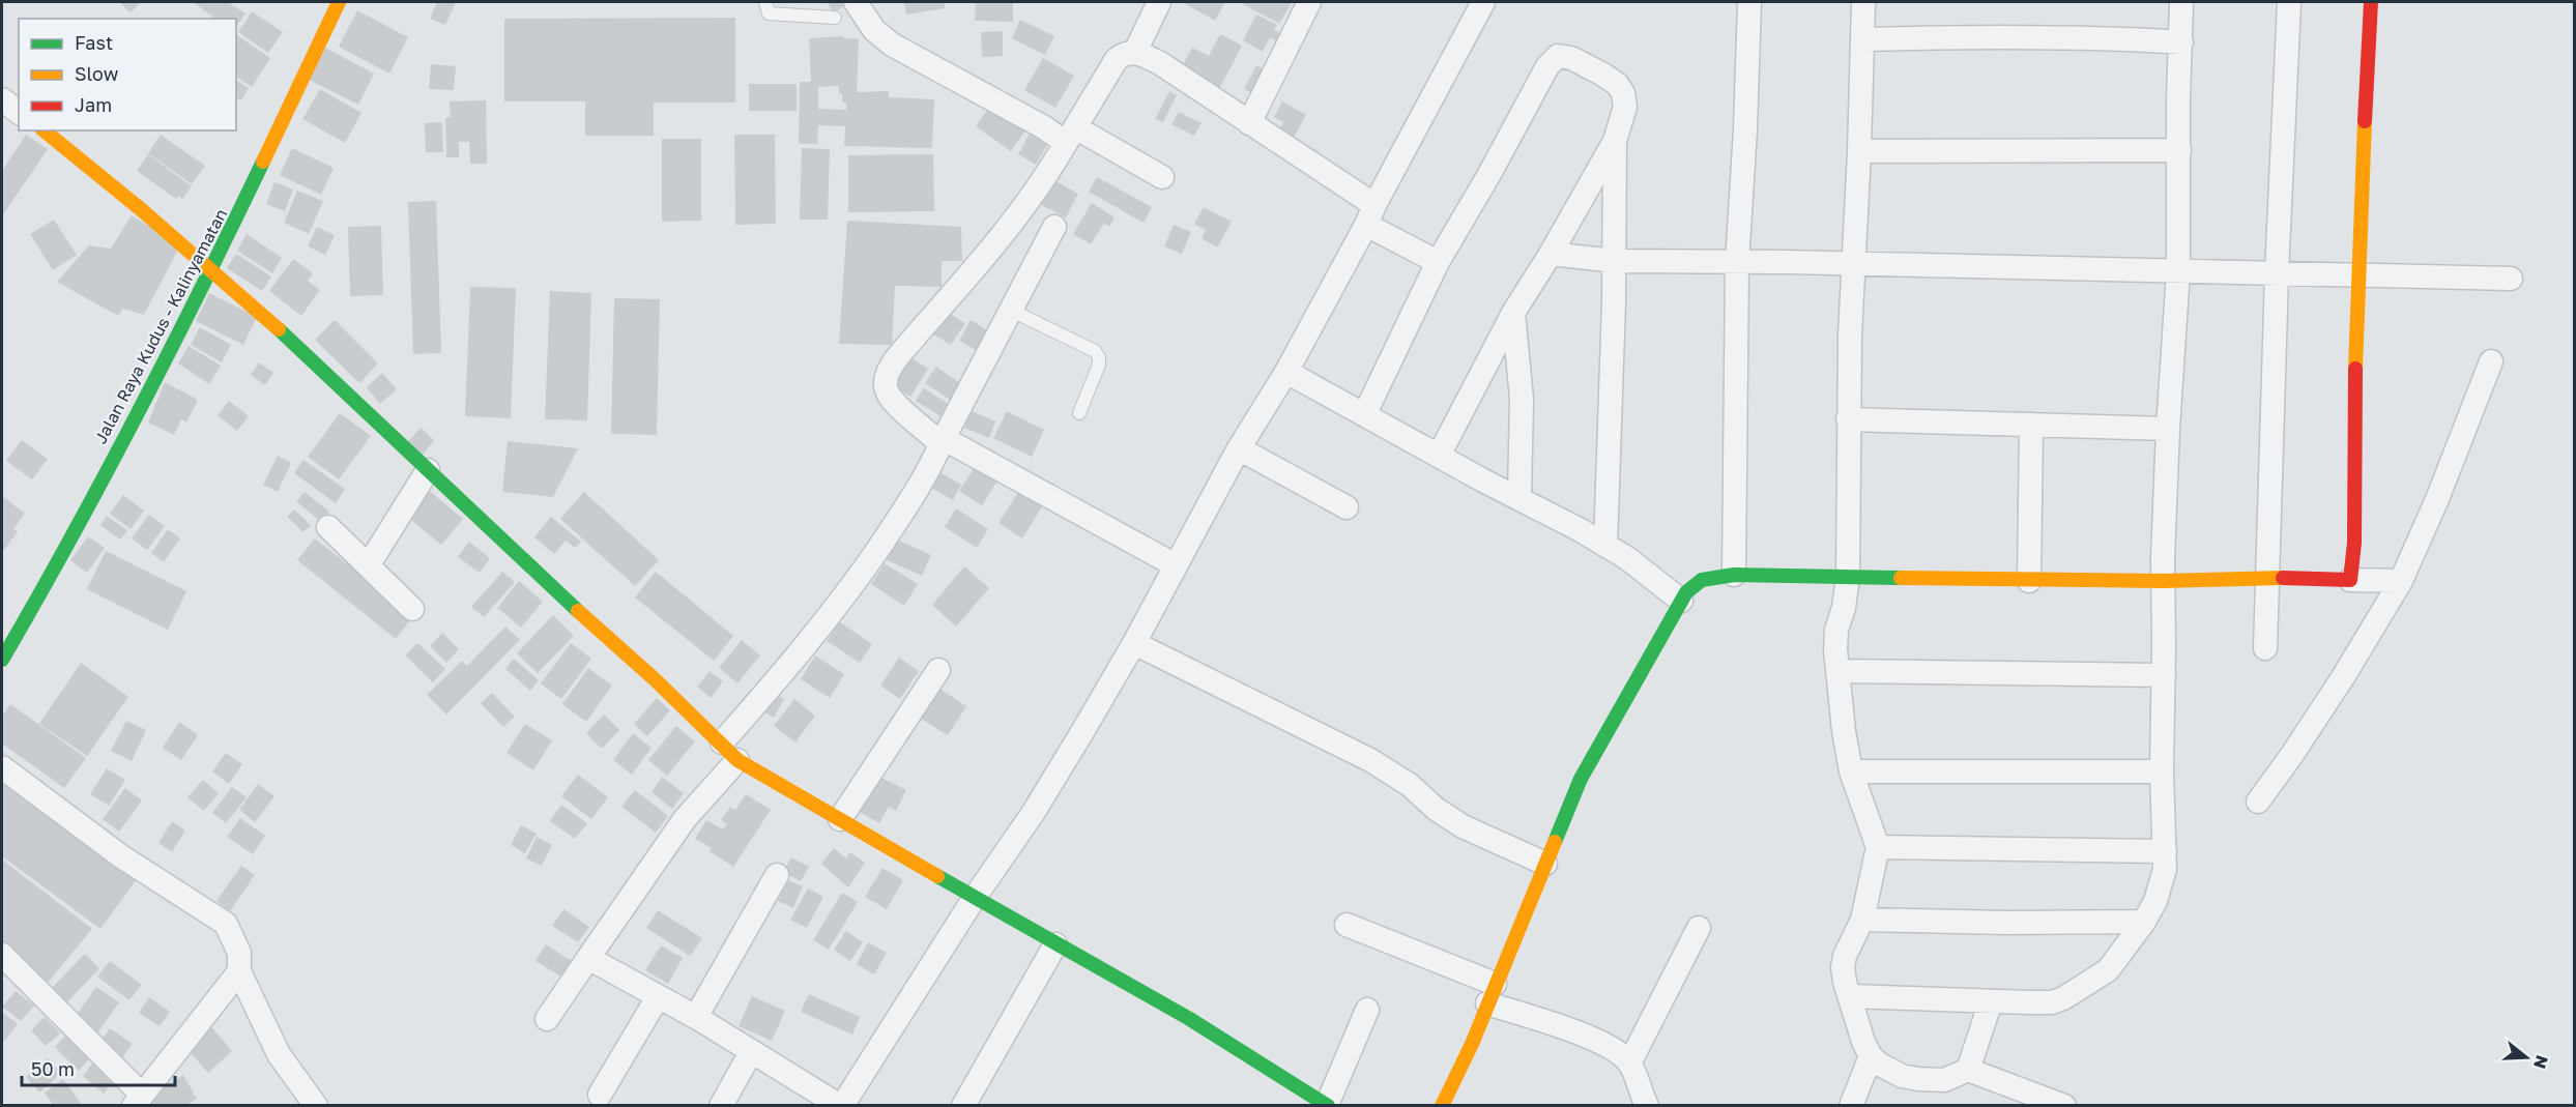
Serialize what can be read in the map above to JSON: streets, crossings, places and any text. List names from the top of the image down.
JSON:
{
  "streets": {
    "street": ["Jalan Raya Kudus - Kalinyamatan"]
  },
  "legend": ["Fast", "Slow", "Jam"],
  "scale_bar": "50 m",
  "north": "right"
}
